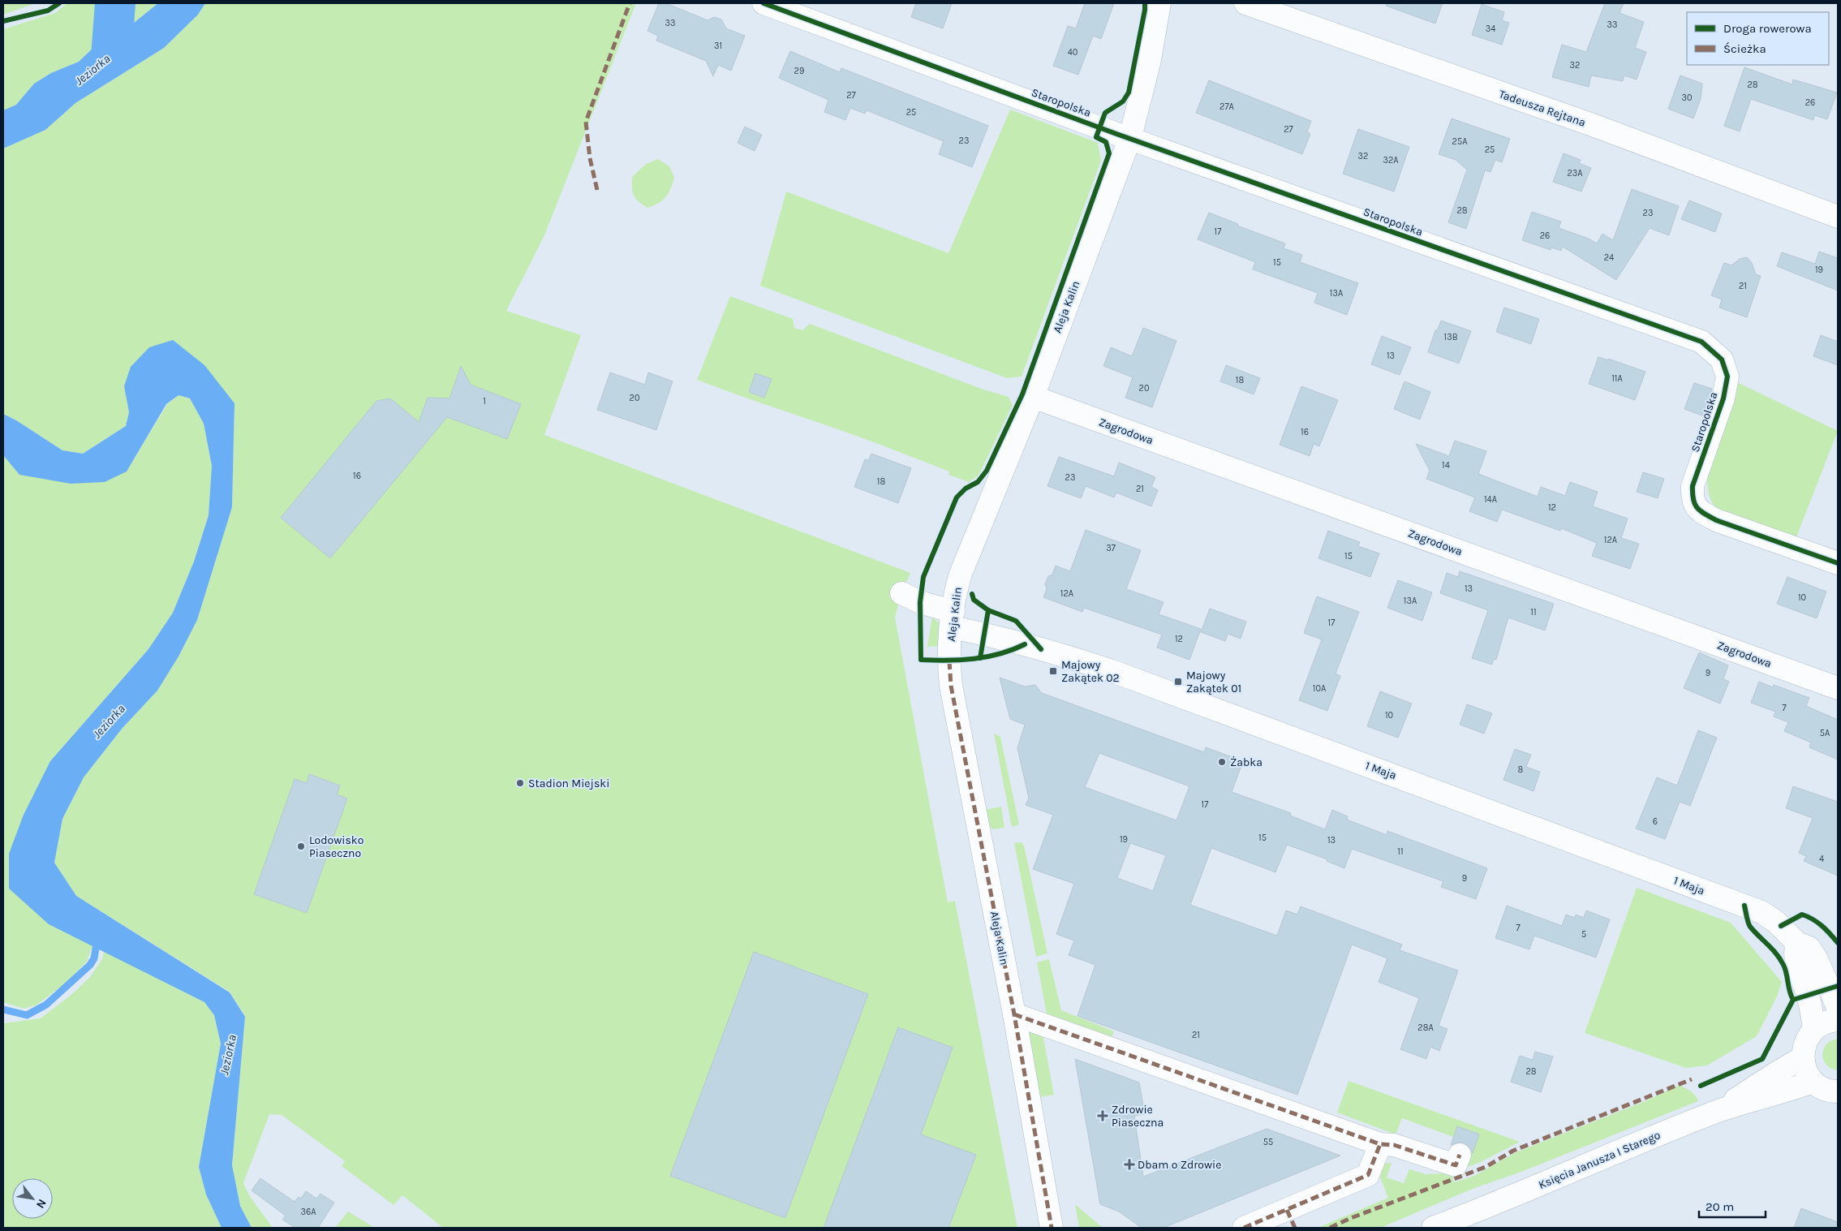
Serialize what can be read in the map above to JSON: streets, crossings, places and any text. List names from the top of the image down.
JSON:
{
  "streets": {
    "street": [
      "Staropolska",
      "Tadeusza Rejtana",
      "Aleja Kalin",
      "Zagrodowa",
      "1 Maja",
      "Księcia Janusza I Starego"
    ]
  },
  "crossings": [
    ["Staropolska", "Aleja Kalin"],
    ["Aleja Kalin", "Zagrodowa"],
    ["Aleja Kalin", "1 Maja"]
  ],
  "water": ["Jeziorka"],
  "places": {
    "transit": ["Majowy Zakątek 02", "Majowy Zakątek 01"],
    "other": ["Żabka", "Stadion Miejski", "Lodowisko Piaseczno"],
    "health": ["Zdrowie Piaseczna", "Dbam o Zdrowie"]
  },
  "house_numbers": [
    "33",
    "33",
    "34",
    "31",
    "40",
    "32",
    "29",
    "28",
    "27",
    "30",
    "26",
    "27A",
    "25",
    "27",
    "23",
    "25A",
    "25",
    "32",
    "32A",
    "23A",
    "28",
    "23",
    "17",
    "26",
    "24",
    "15",
    "19",
    "21",
    "13A",
    "13B",
    "13",
    "11A",
    "18",
    "20",
    "20",
    "1",
    "16",
    "14",
    "16",
    "23",
    "18",
    "21",
    "14A",
    "12",
    "12A",
    "37",
    "15",
    "13",
    "12A",
    "10",
    "13A",
    "11",
    "17",
    "12",
    "9",
    "10A",
    "7",
    "10",
    "5A",
    "8",
    "17",
    "6",
    "15",
    "19",
    "13",
    "11",
    "4",
    "9",
    "7",
    "5",
    "28A",
    "21",
    "28",
    "55",
    "36A"
  ],
  "legend": ["Droga rowerowa", "Ścieżka"],
  "scale_bar": "20 m",
  "north": "bottom right"
}
